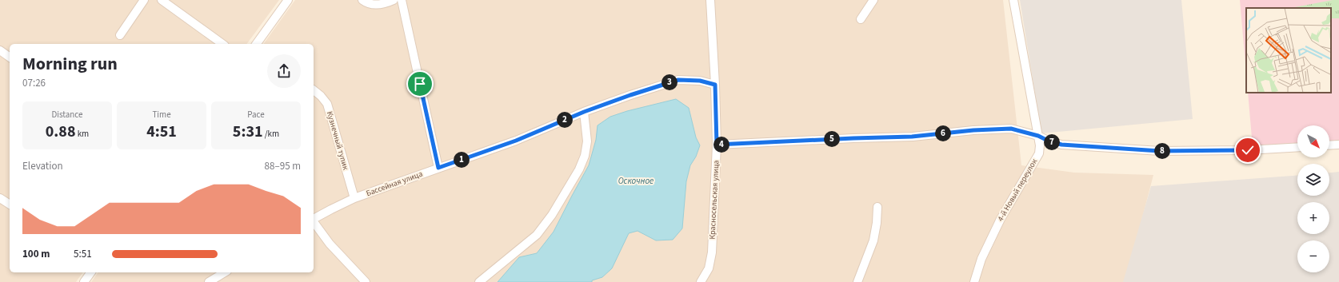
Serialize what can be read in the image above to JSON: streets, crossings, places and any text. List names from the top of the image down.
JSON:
{
  "streets": {
    "street": [
      "Кузнечный тупик",
      "Бассейная улица",
      "4-й Новый переулок",
      "Красносельская улица"
    ]
  },
  "crossings": [
    ["Кузнечный тупик", "Бассейная улица"],
    ["Бассейная улица", "Красносельская улица"]
  ],
  "water": ["Оскочное"],
  "north": "bottom right",
  "page": {
    "heading": ["Morning run", "07:26"],
    "pins": [
      "3",
      "2",
      "6",
      "5",
      "7",
      "4",
      "8",
      "1"
    ],
    "stats": [
      ["Distance", "0.88 km"],
      ["Time", "4:51"],
      ["Pace", "5:31 /km"]
    ],
    "map_buttons": ["+", "−"],
    "chart": ["Elevation", "88–95 m"],
    "list": [
      {
        "name": "100 m",
        "note": "5:51"
      }
    ]
  }
}
